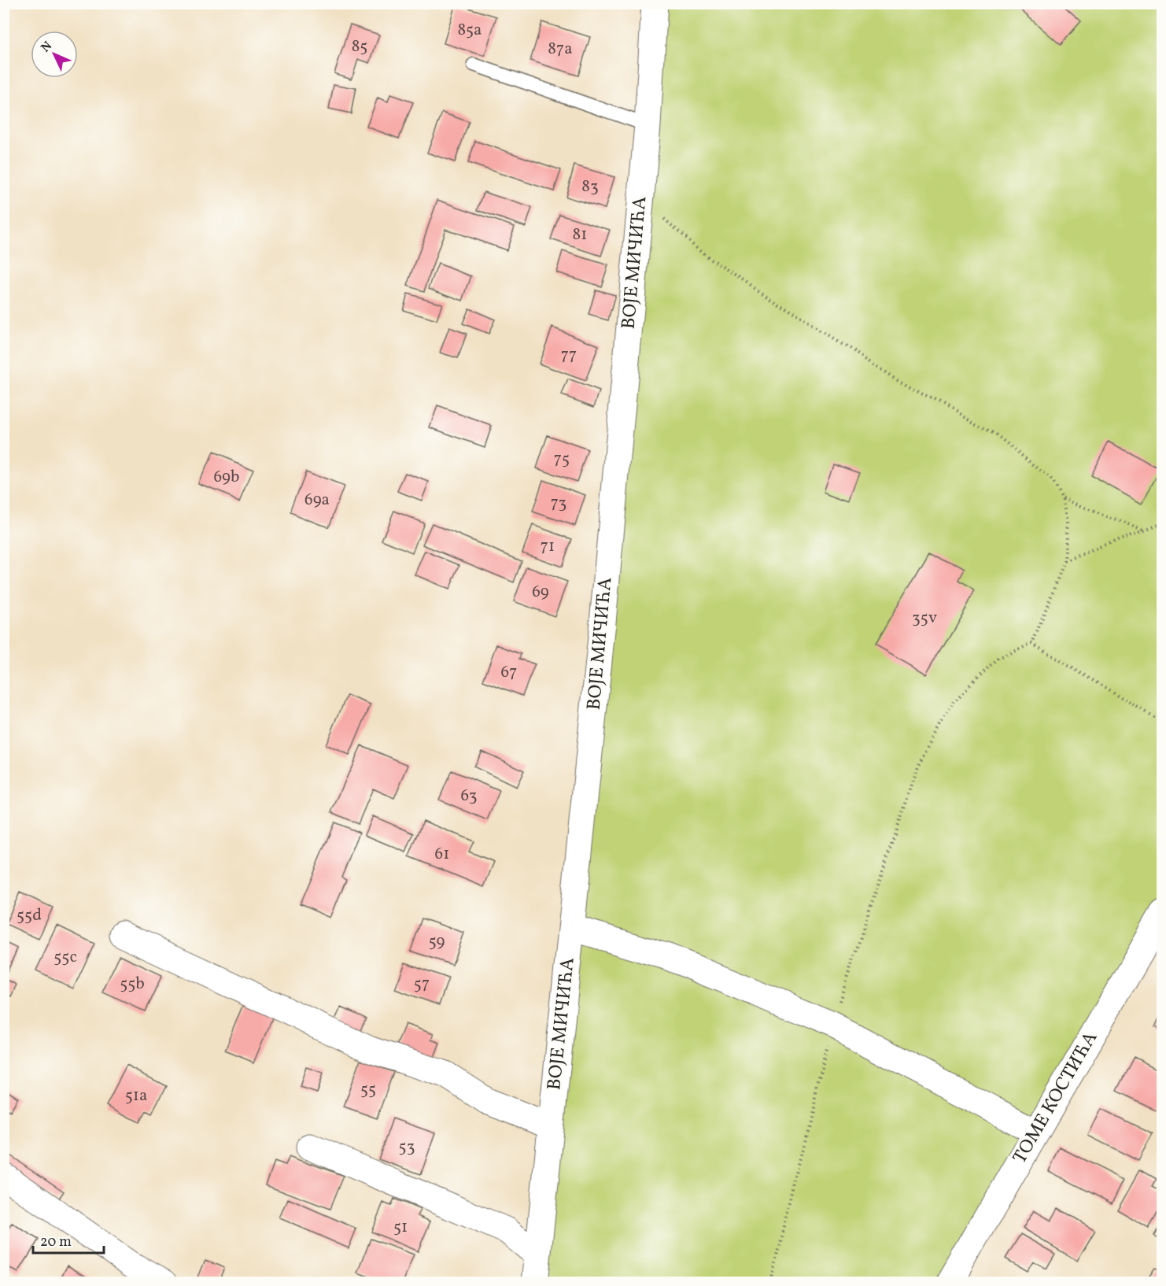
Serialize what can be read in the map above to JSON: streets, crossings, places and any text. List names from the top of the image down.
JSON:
{
  "streets": {
    "street": ["ВОЈЕ МИЧИЋА", "ТОМЕ КОСТИЋА"]
  },
  "house_numbers": [
    "85a",
    "85",
    "87a",
    "83",
    "81",
    "77",
    "75",
    "69b",
    "69a",
    "73",
    "71",
    "69",
    "35v",
    "67",
    "63",
    "61",
    "55d",
    "59",
    "55c",
    "55b",
    "57",
    "55",
    "51a",
    "53",
    "51"
  ],
  "scale_bar": "20 m",
  "north": "top left"
}
